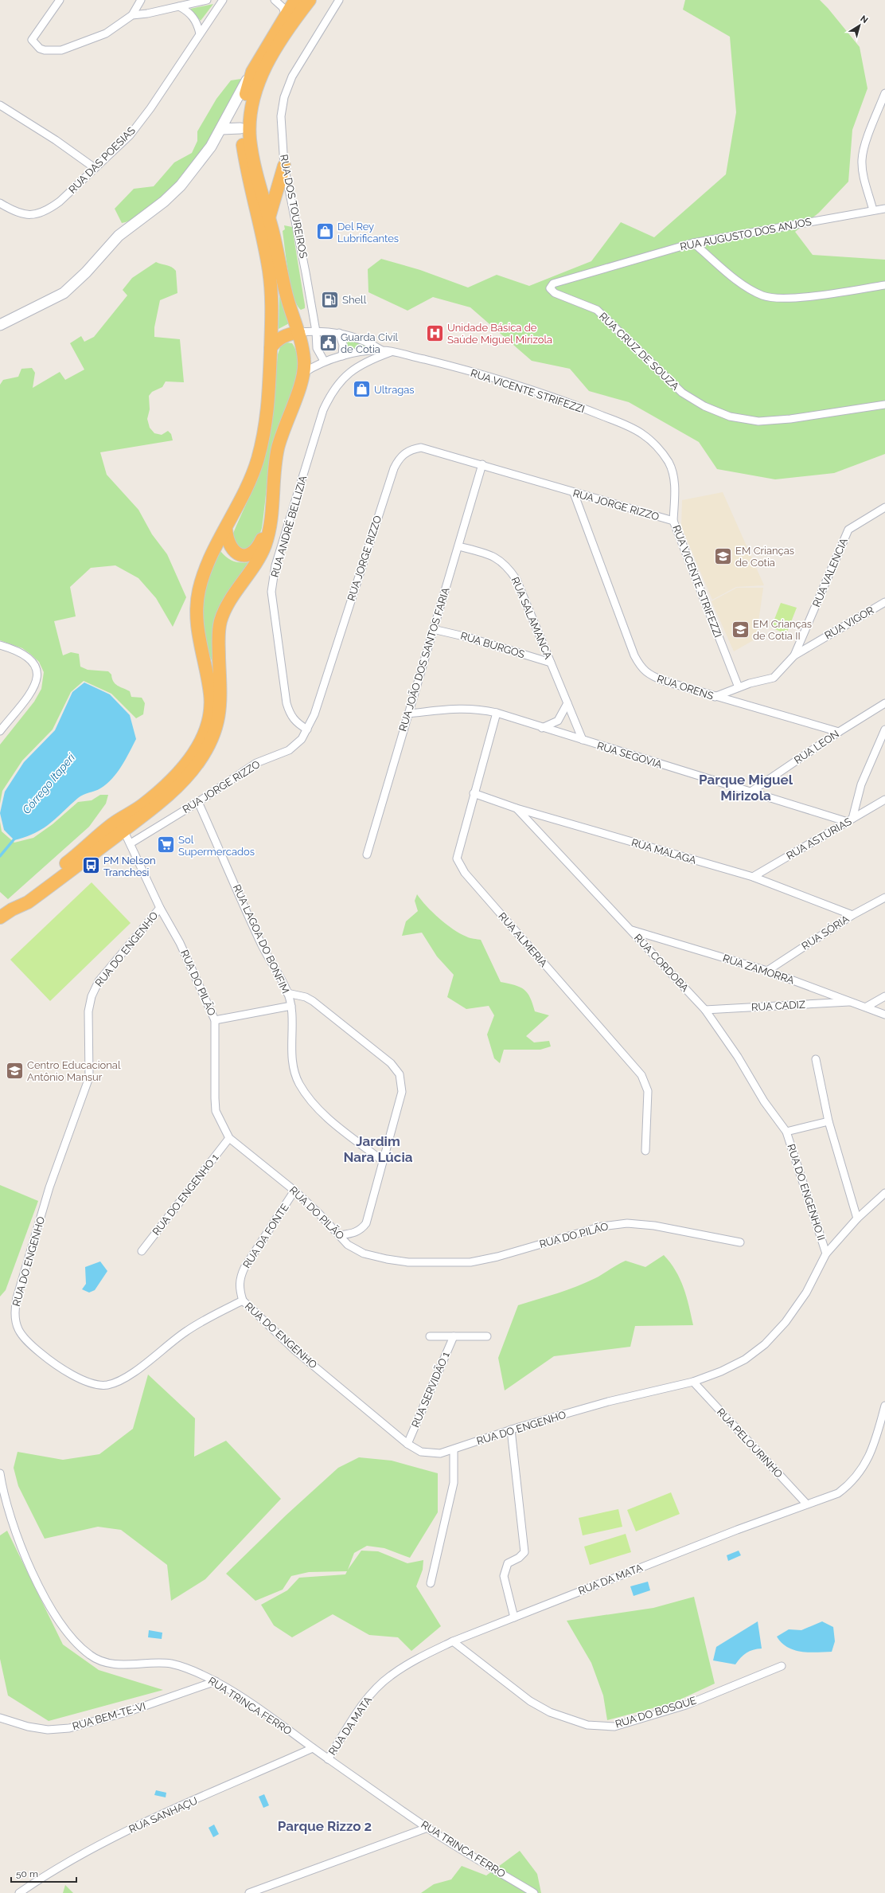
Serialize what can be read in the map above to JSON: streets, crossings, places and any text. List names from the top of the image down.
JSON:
{
  "streets": {
    "street": [
      "RUA DAS POESIAS",
      "RUA DOS TOUREIROS",
      "RUA AUGUSTO DOS ANJOS",
      "RUA CRUZ DE SOUZA",
      "RUA VICENTE STRIFEZZI",
      "RUA JORGE RIZZO",
      "RUA ANDRÉ BELLIZIA",
      "RUA VALENCIA",
      "RUA SALAMANCA",
      "RUA VIGOR",
      "RUA BURGOS",
      "RUA JOÃO DOS SANTOS FARIA",
      "RUA ORENS",
      "RUA LEON",
      "RUA SEGOVIA",
      "RUA ASTURIAS",
      "RUA MALAGA",
      "RUA SÓRIA",
      "RUA LAGOA DO BONFIM",
      "RUA ALMERIA",
      "RUA DO ENGENHO",
      "RUA CORDOBA",
      "RUA ZAMORRA",
      "RUA DO PILÃO",
      "RUA CADIZ",
      "RUA DO ENGENHO II",
      "RUA DO ENGENHO 1",
      "RUA DA FONTE",
      "RUA SERVIDÃO 1",
      "RUA PELOURINHO",
      "RUA DA MATA",
      "RUA TRINCA FERRO",
      "RUA DO BOSQUE",
      "RUA BEM-TE-VI",
      "RUA SANHAÇU"
    ]
  },
  "crossings": [
    ["RUA DOS TOUREIROS", "RUA VICENTE STRIFEZZI"],
    ["RUA AUGUSTO DOS ANJOS", "RUA CRUZ DE SOUZA"],
    ["RUA VICENTE STRIFEZZI", "RUA JORGE RIZZO"],
    ["RUA VICENTE STRIFEZZI", "RUA ANDRÉ BELLIZIA"],
    ["RUA VICENTE STRIFEZZI", "RUA VIGOR"],
    ["RUA JORGE RIZZO", "RUA ANDRÉ BELLIZIA"],
    ["RUA JORGE RIZZO", "RUA JOÃO DOS SANTOS FARIA"],
    ["RUA JORGE RIZZO", "RUA ORENS"],
    ["RUA JORGE RIZZO", "RUA LAGOA DO BONFIM"],
    ["RUA JORGE RIZZO", "RUA DO PILÃO"],
    ["RUA VALENCIA", "RUA VIGOR"],
    ["RUA SALAMANCA", "RUA BURGOS"],
    ["RUA SALAMANCA", "RUA JOÃO DOS SANTOS FARIA"],
    ["RUA SALAMANCA", "RUA SEGOVIA"],
    ["RUA VIGOR", "RUA ORENS"],
    ["RUA BURGOS", "RUA JOÃO DOS SANTOS FARIA"],
    ["RUA JOÃO DOS SANTOS FARIA", "RUA SEGOVIA"],
    ["RUA ORENS", "RUA LEON"],
    ["RUA LEON", "RUA SEGOVIA"],
    ["RUA SEGOVIA", "RUA ASTURIAS"],
    ["RUA SEGOVIA", "RUA ALMERIA"],
    ["RUA ASTURIAS", "RUA MALAGA"],
    ["RUA MALAGA", "RUA SÓRIA"],
    ["RUA MALAGA", "RUA ALMERIA"],
    ["RUA MALAGA", "RUA CORDOBA"],
    ["RUA SÓRIA", "RUA ZAMORRA"],
    ["RUA DO ENGENHO", "RUA DO PILÃO"],
    ["RUA DO ENGENHO", "RUA DO ENGENHO II"],
    ["RUA DO ENGENHO", "RUA DA FONTE"],
    ["RUA DO ENGENHO", "RUA SERVIDÃO 1"],
    ["RUA DO ENGENHO", "RUA PELOURINHO"],
    ["RUA CORDOBA", "RUA ZAMORRA"],
    ["RUA CORDOBA", "RUA CADIZ"],
    ["RUA CORDOBA", "RUA DO ENGENHO II"],
    ["RUA ZAMORRA", "RUA CADIZ"],
    ["RUA DO PILÃO", "RUA DO ENGENHO 1"],
    ["RUA DO PILÃO", "RUA DA FONTE"],
    ["RUA PELOURINHO", "RUA DA MATA"],
    ["RUA DA MATA", "RUA TRINCA FERRO"],
    ["RUA DA MATA", "RUA DO BOSQUE"],
    ["RUA TRINCA FERRO", "RUA BEM-TE-VI"],
    ["RUA TRINCA FERRO", "RUA SANHAÇU"]
  ],
  "districts": ["Parque Miguel Mirizola", "Jardim Nara Lúcia", "Parque Rizzo 2"],
  "water": ["Córrego Itaperi"],
  "places": {
    "shop": ["Del Rey Lubrificantes", "Ultragas"],
    "fuel station": ["Shell"],
    "hospital": ["Unidade Básica de Saúde Miguel Mirizola"],
    "public building": ["Guarda Civil de Cotia"],
    "school or university": ["EM Crianças de Cotia", "EM Crianças de Cotia II", "Centro Educacional Antônio Mansur"],
    "supermarket": ["Sol Supermercados"],
    "bus stop": ["PM Nelson Tranchesi"]
  },
  "scale_bar": "50 m",
  "north": "top right"
}
